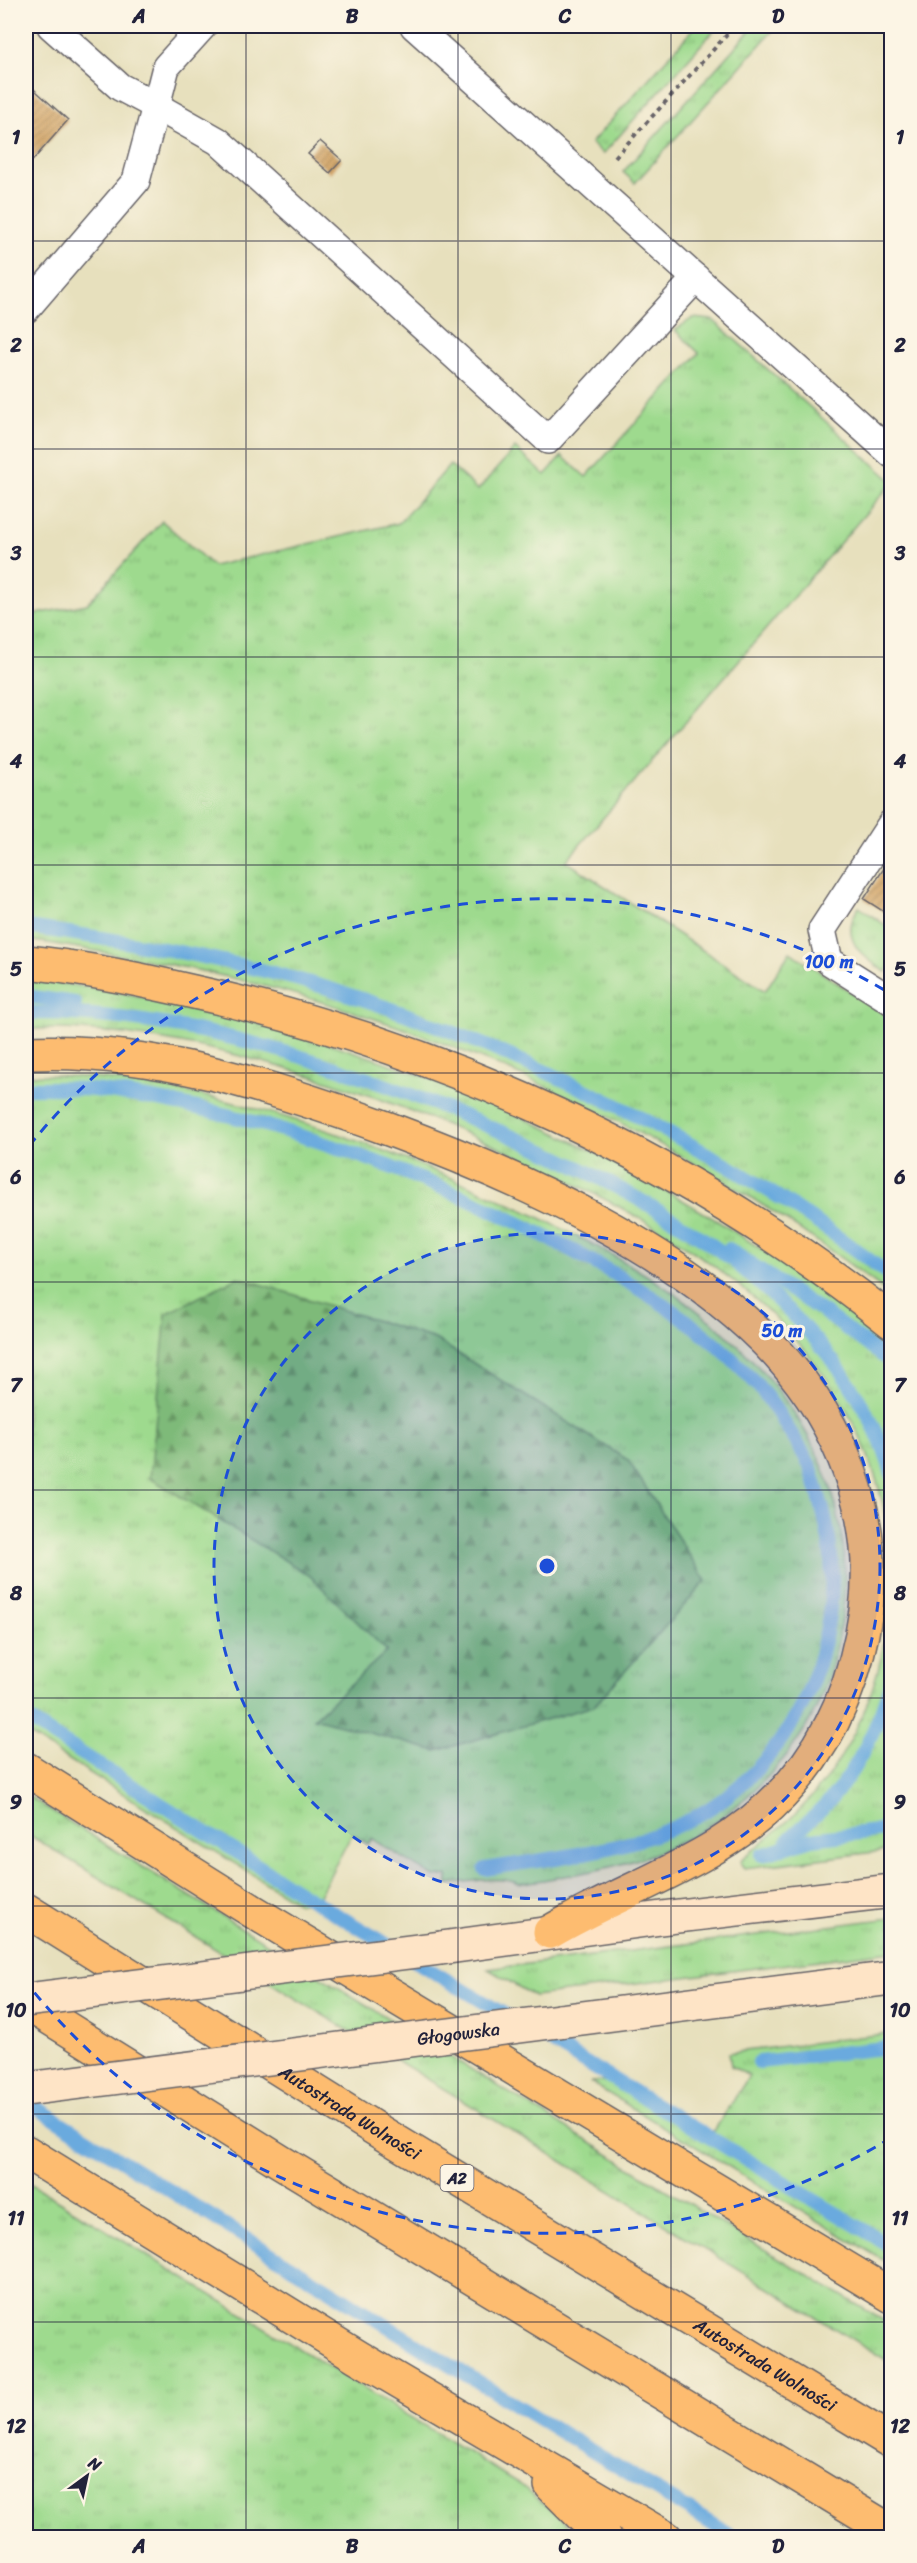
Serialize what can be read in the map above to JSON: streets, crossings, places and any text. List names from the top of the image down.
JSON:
{
  "streets": {
    "highway": ["Autostrada Wolności", "A2"],
    "main road": ["Głogowska"]
  },
  "north": "top right",
  "grid": {
    "columns": [
      "A",
      "B",
      "C",
      "D"
    ],
    "rows": [
      "1",
      "2",
      "3",
      "4",
      "5",
      "6",
      "7",
      "8",
      "9",
      "10",
      "11",
      "12"
    ]
  },
  "rings": ["100 m", "50 m"]
}
